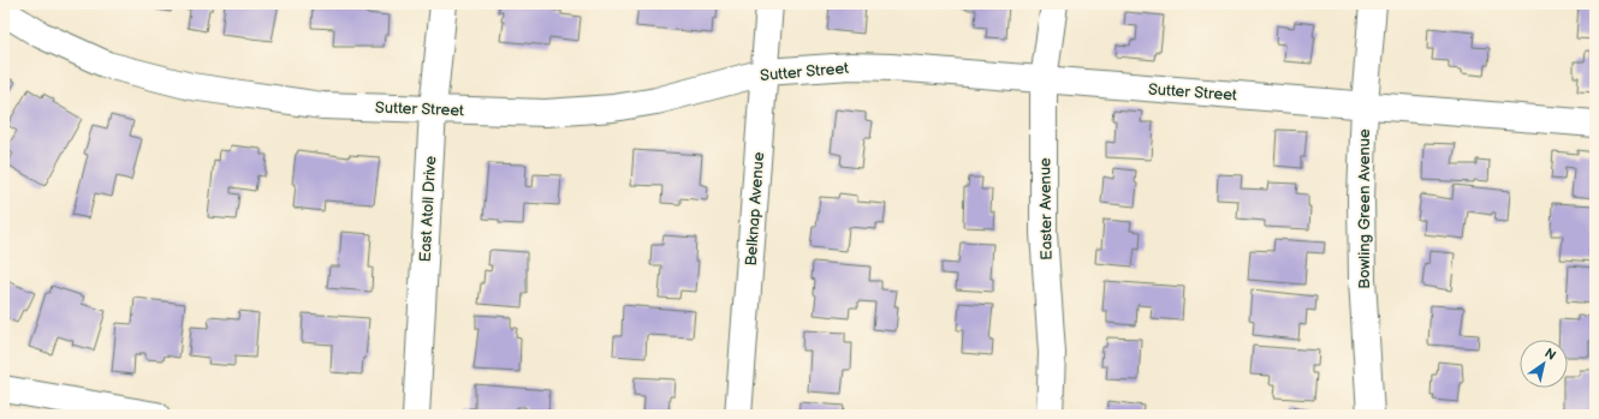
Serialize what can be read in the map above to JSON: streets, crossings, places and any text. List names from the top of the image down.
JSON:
{
  "streets": {
    "street": [
      "Sutter Street",
      "East Atoll Drive",
      "Belknap Avenue",
      "Easter Avenue",
      "Bowling Green Avenue"
    ]
  },
  "crossings": [
    ["Sutter Street", "East Atoll Drive"],
    ["Sutter Street", "Belknap Avenue"],
    ["Sutter Street", "Easter Avenue"],
    ["Sutter Street", "Bowling Green Avenue"]
  ],
  "north": "top right"
}
